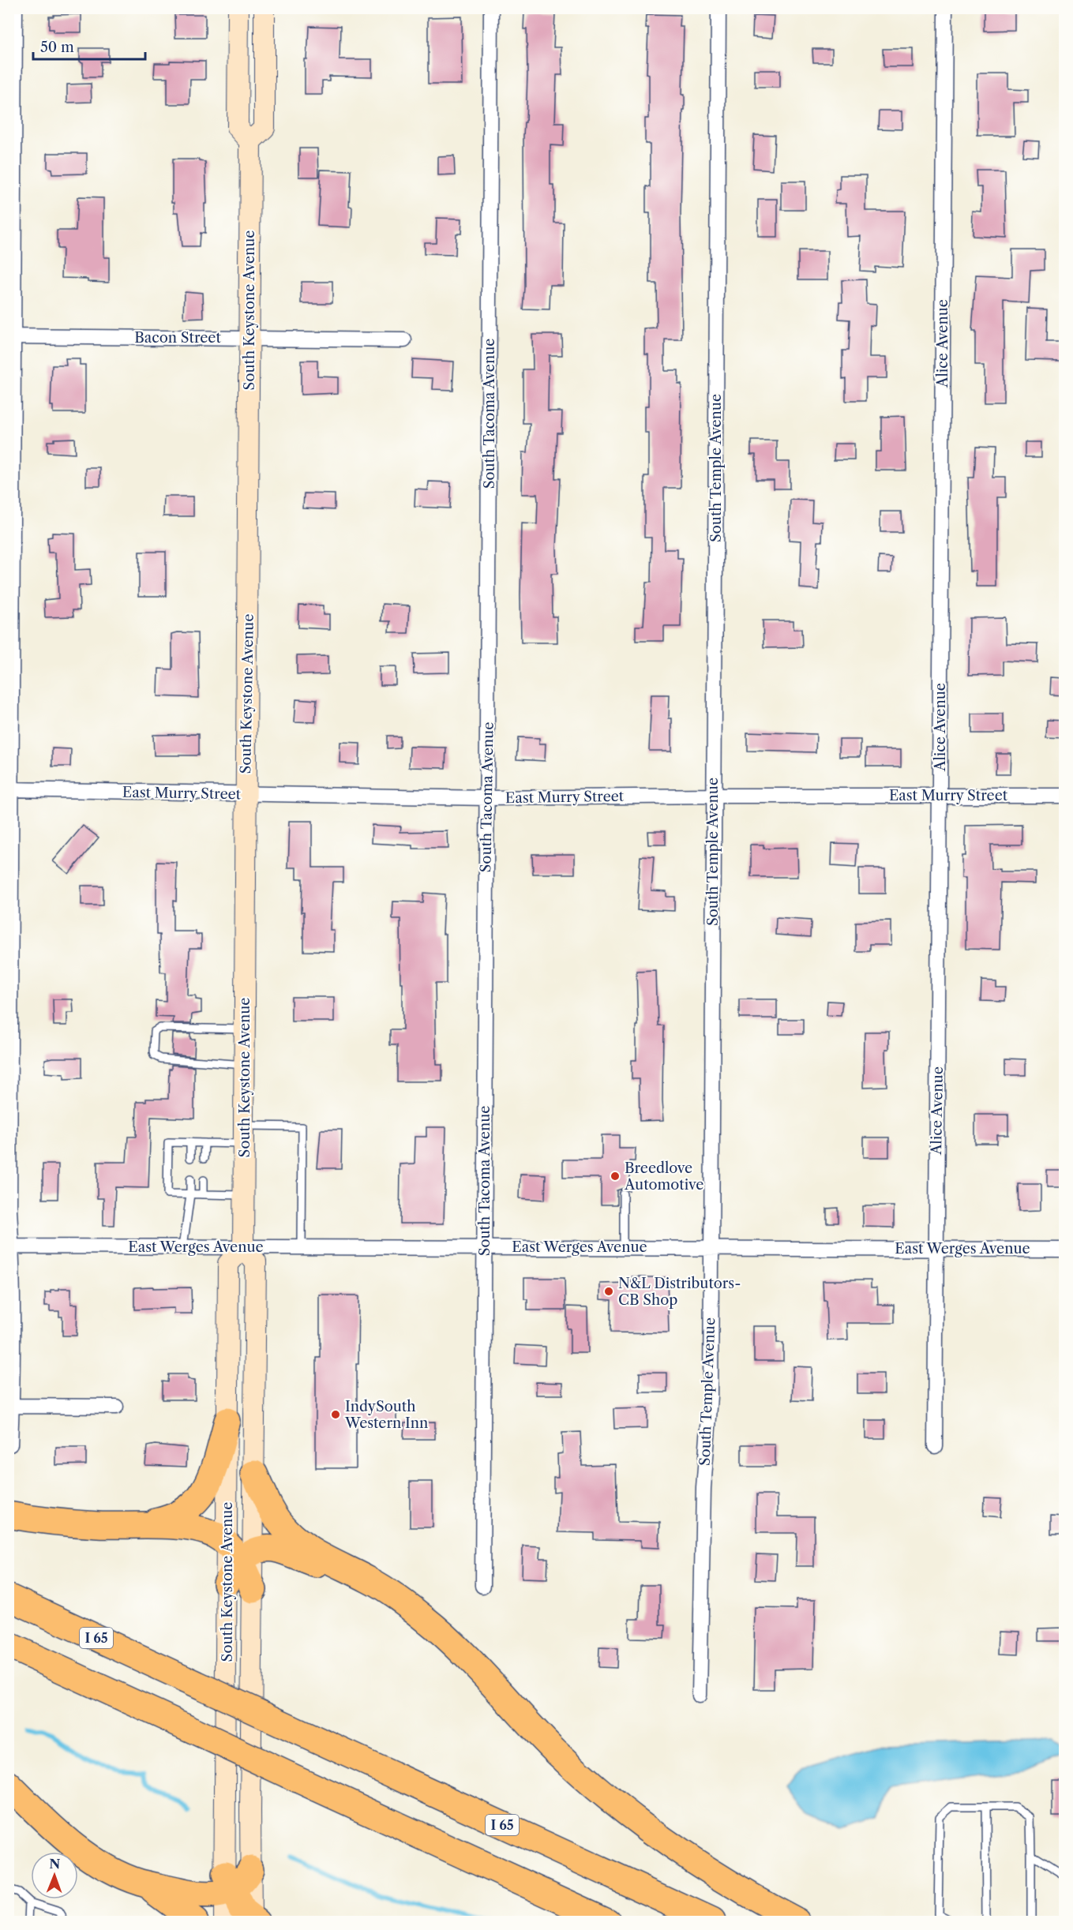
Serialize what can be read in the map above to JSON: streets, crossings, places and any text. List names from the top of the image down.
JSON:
{
  "streets": {
    "highway": ["I 65"],
    "main road": ["South Keystone Avenue"],
    "street": [
      "Bacon Street",
      "Alice Avenue",
      "South Tacoma Avenue",
      "South Temple Avenue",
      "East Murry Street",
      "East Werges Avenue"
    ]
  },
  "crossings": [
    ["South Keystone Avenue", "Bacon Street"],
    ["South Keystone Avenue", "East Murry Street"],
    ["South Keystone Avenue", "East Werges Avenue"],
    ["Alice Avenue", "East Murry Street"],
    ["Alice Avenue", "East Werges Avenue"],
    ["South Tacoma Avenue", "East Murry Street"],
    ["South Tacoma Avenue", "East Werges Avenue"],
    ["South Temple Avenue", "East Murry Street"],
    ["South Temple Avenue", "East Werges Avenue"]
  ],
  "places": ["Breedlove Automotive", "N&L Distributors- CB Shop", "IndySouth Western Inn"],
  "scale_bar": "50 m",
  "north": "top"
}
